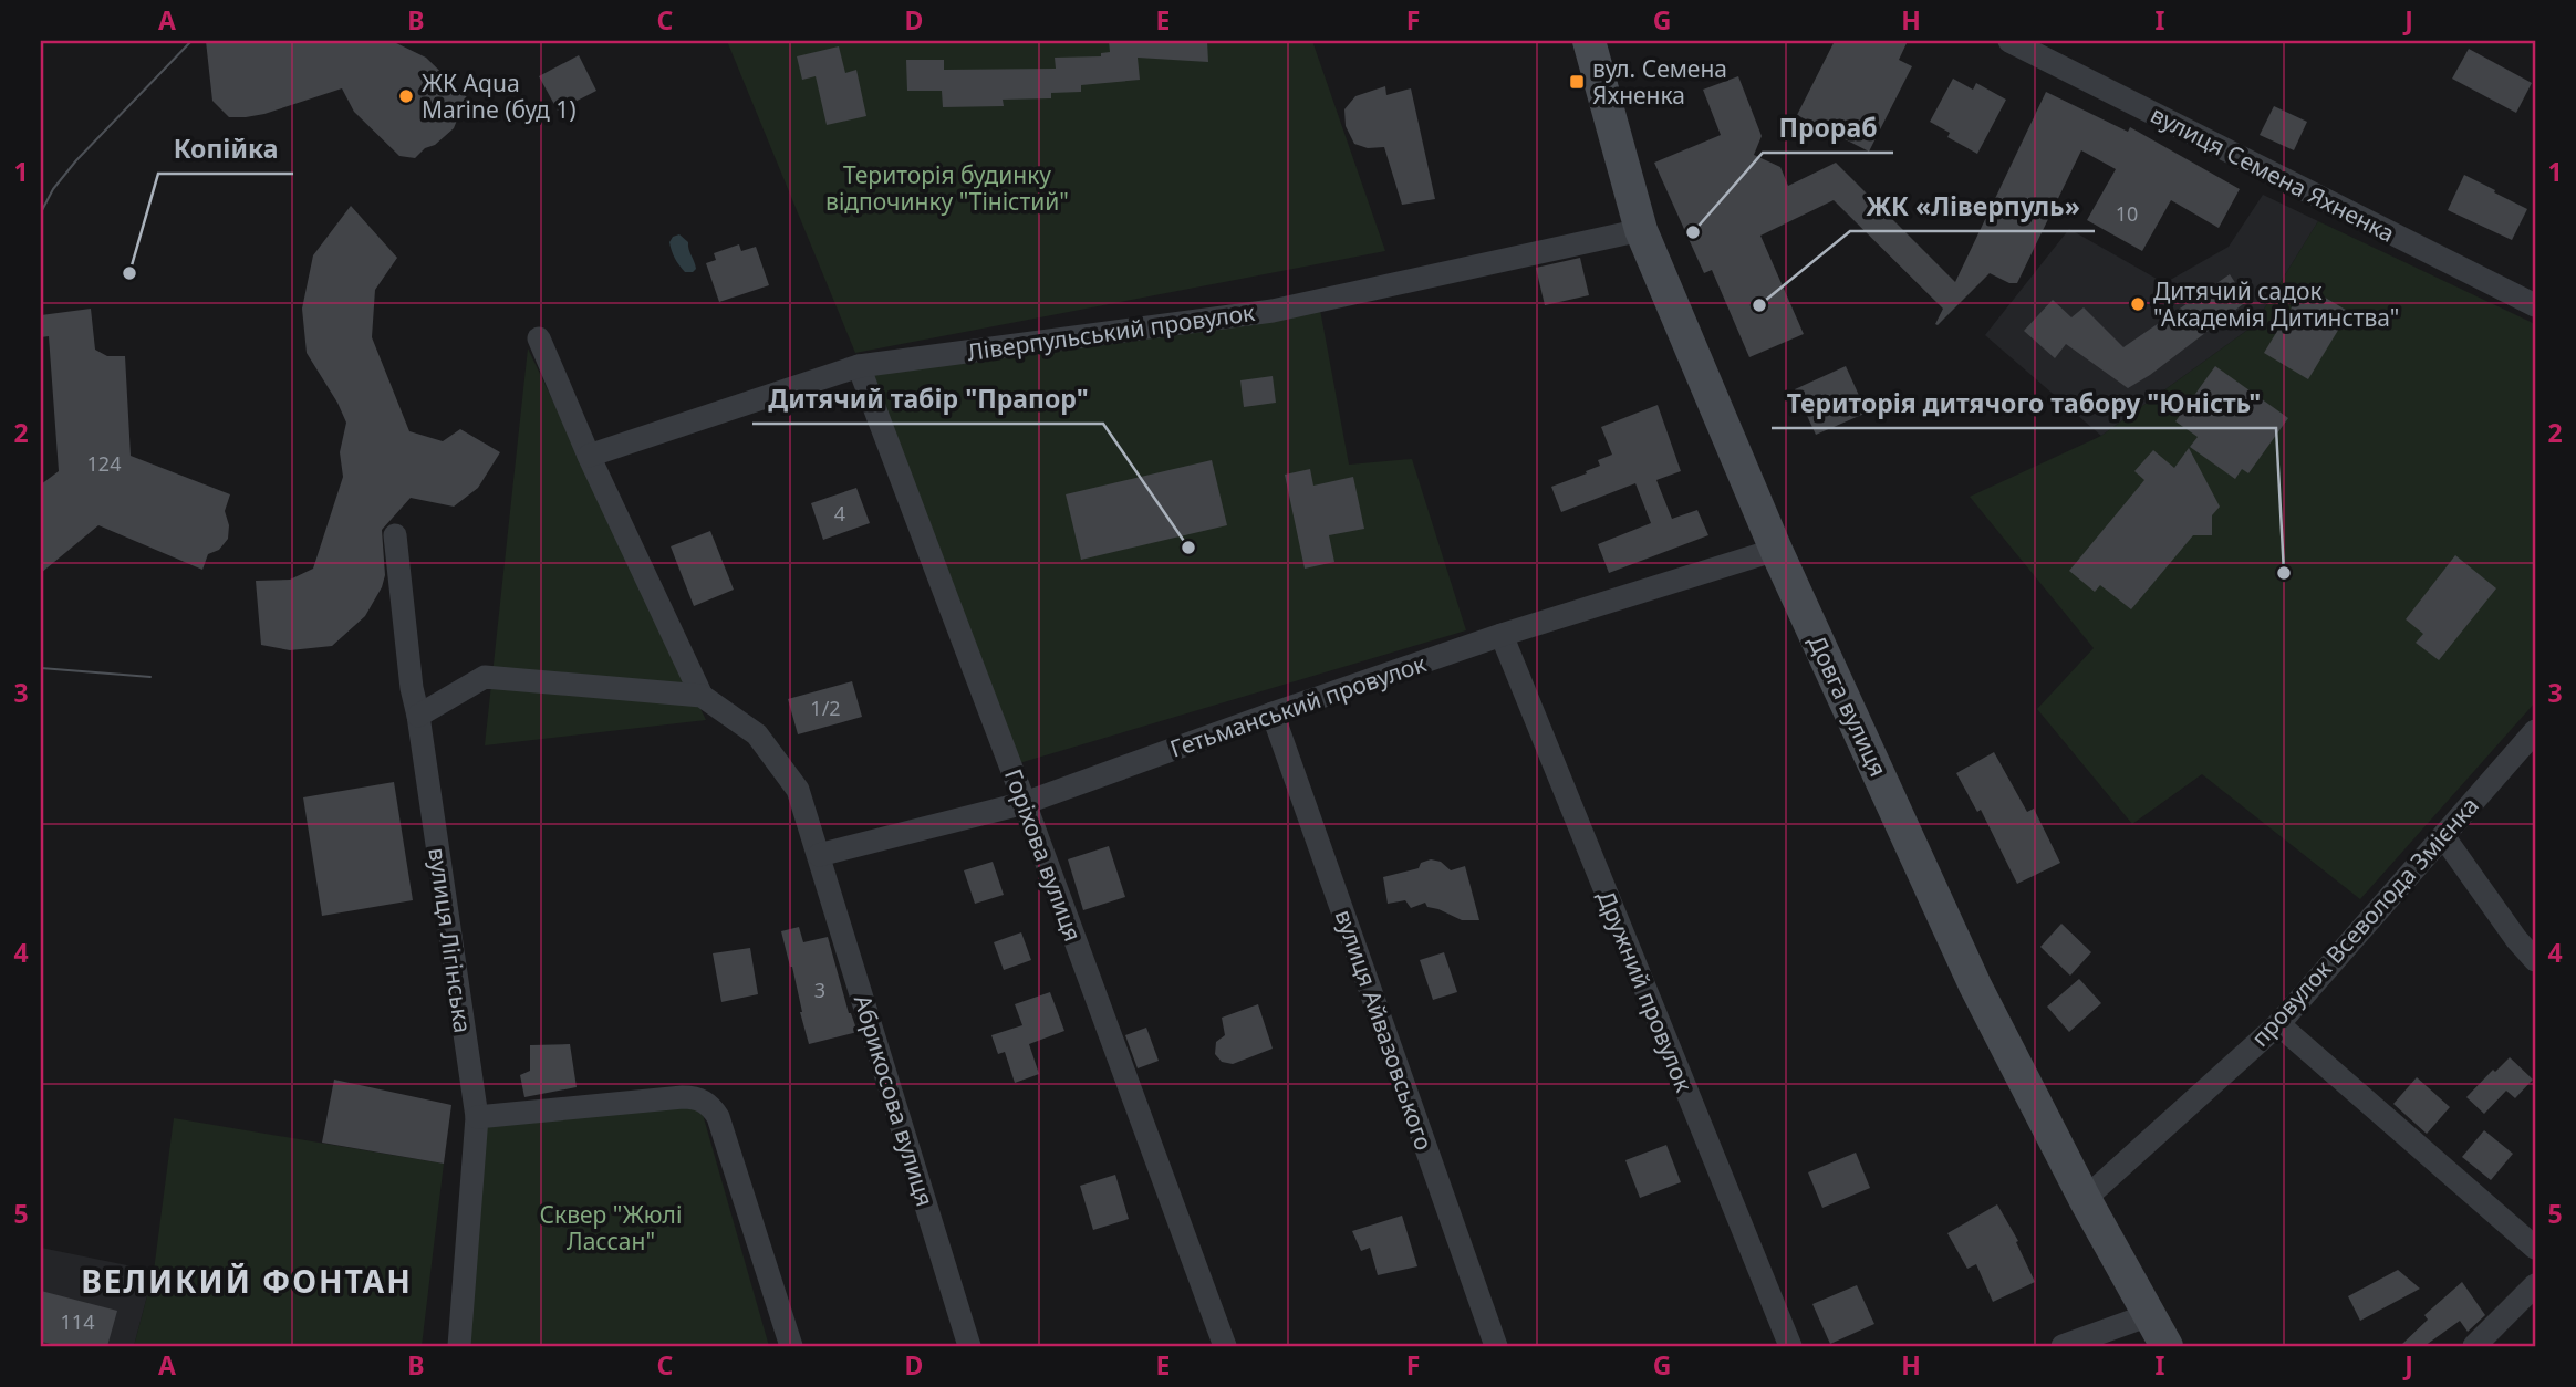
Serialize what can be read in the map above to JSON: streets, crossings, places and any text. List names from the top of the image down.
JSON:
{
  "streets": {
    "street": [
      "вулиця Семена Яхненка",
      "Ліверпульський провулок",
      "Гетьманський провулок",
      "Довга вулиця",
      "Горіхова вулиця",
      "провулок Всеволода Змієнка",
      "вулиця Лігінська",
      "Дружний провулок",
      "вулиця Айвазовського",
      "Абрикосова вулиця"
    ]
  },
  "crossings": [
    ["Ліверпульський провулок", "Довга вулиця"],
    ["Ліверпульський провулок", "Горіхова вулиця"],
    ["Гетьманський провулок", "Довга вулиця"],
    ["Гетьманський провулок", "Горіхова вулиця"],
    ["Гетьманський провулок", "Дружний провулок"],
    ["Гетьманський провулок", "вулиця Айвазовського"],
    ["Гетьманський провулок", "Абрикосова вулиця"],
    ["Довга вулиця", "провулок Всеволода Змієнка"]
  ],
  "districts": ["ВЕЛИКИЙ ФОНТАН"],
  "parks": ["Територія будинку відпочинку \"Тіністий\"", "Сквер \"Жюлі Лассан\""],
  "places": {
    "transit": ["вул. Семена Яхненка"],
    "other": [
      "ЖК Aqua Marine (буд 1)",
      "Прораб",
      "Копійка",
      "Дитячий садок \"Академія Дитинства\"",
      "ЖК «Ліверпуль»",
      "Дитячий табір \"Прапор\"",
      "Територія дитячого табору \"Юність\""
    ]
  },
  "house_numbers": [
    "10",
    "124",
    "4",
    "1/2",
    "3",
    "114"
  ],
  "grid": {
    "columns": [
      "A",
      "B",
      "C",
      "D",
      "E",
      "F",
      "G",
      "H",
      "I",
      "J"
    ],
    "rows": [
      "1",
      "2",
      "3",
      "4",
      "5"
    ]
  }
}
